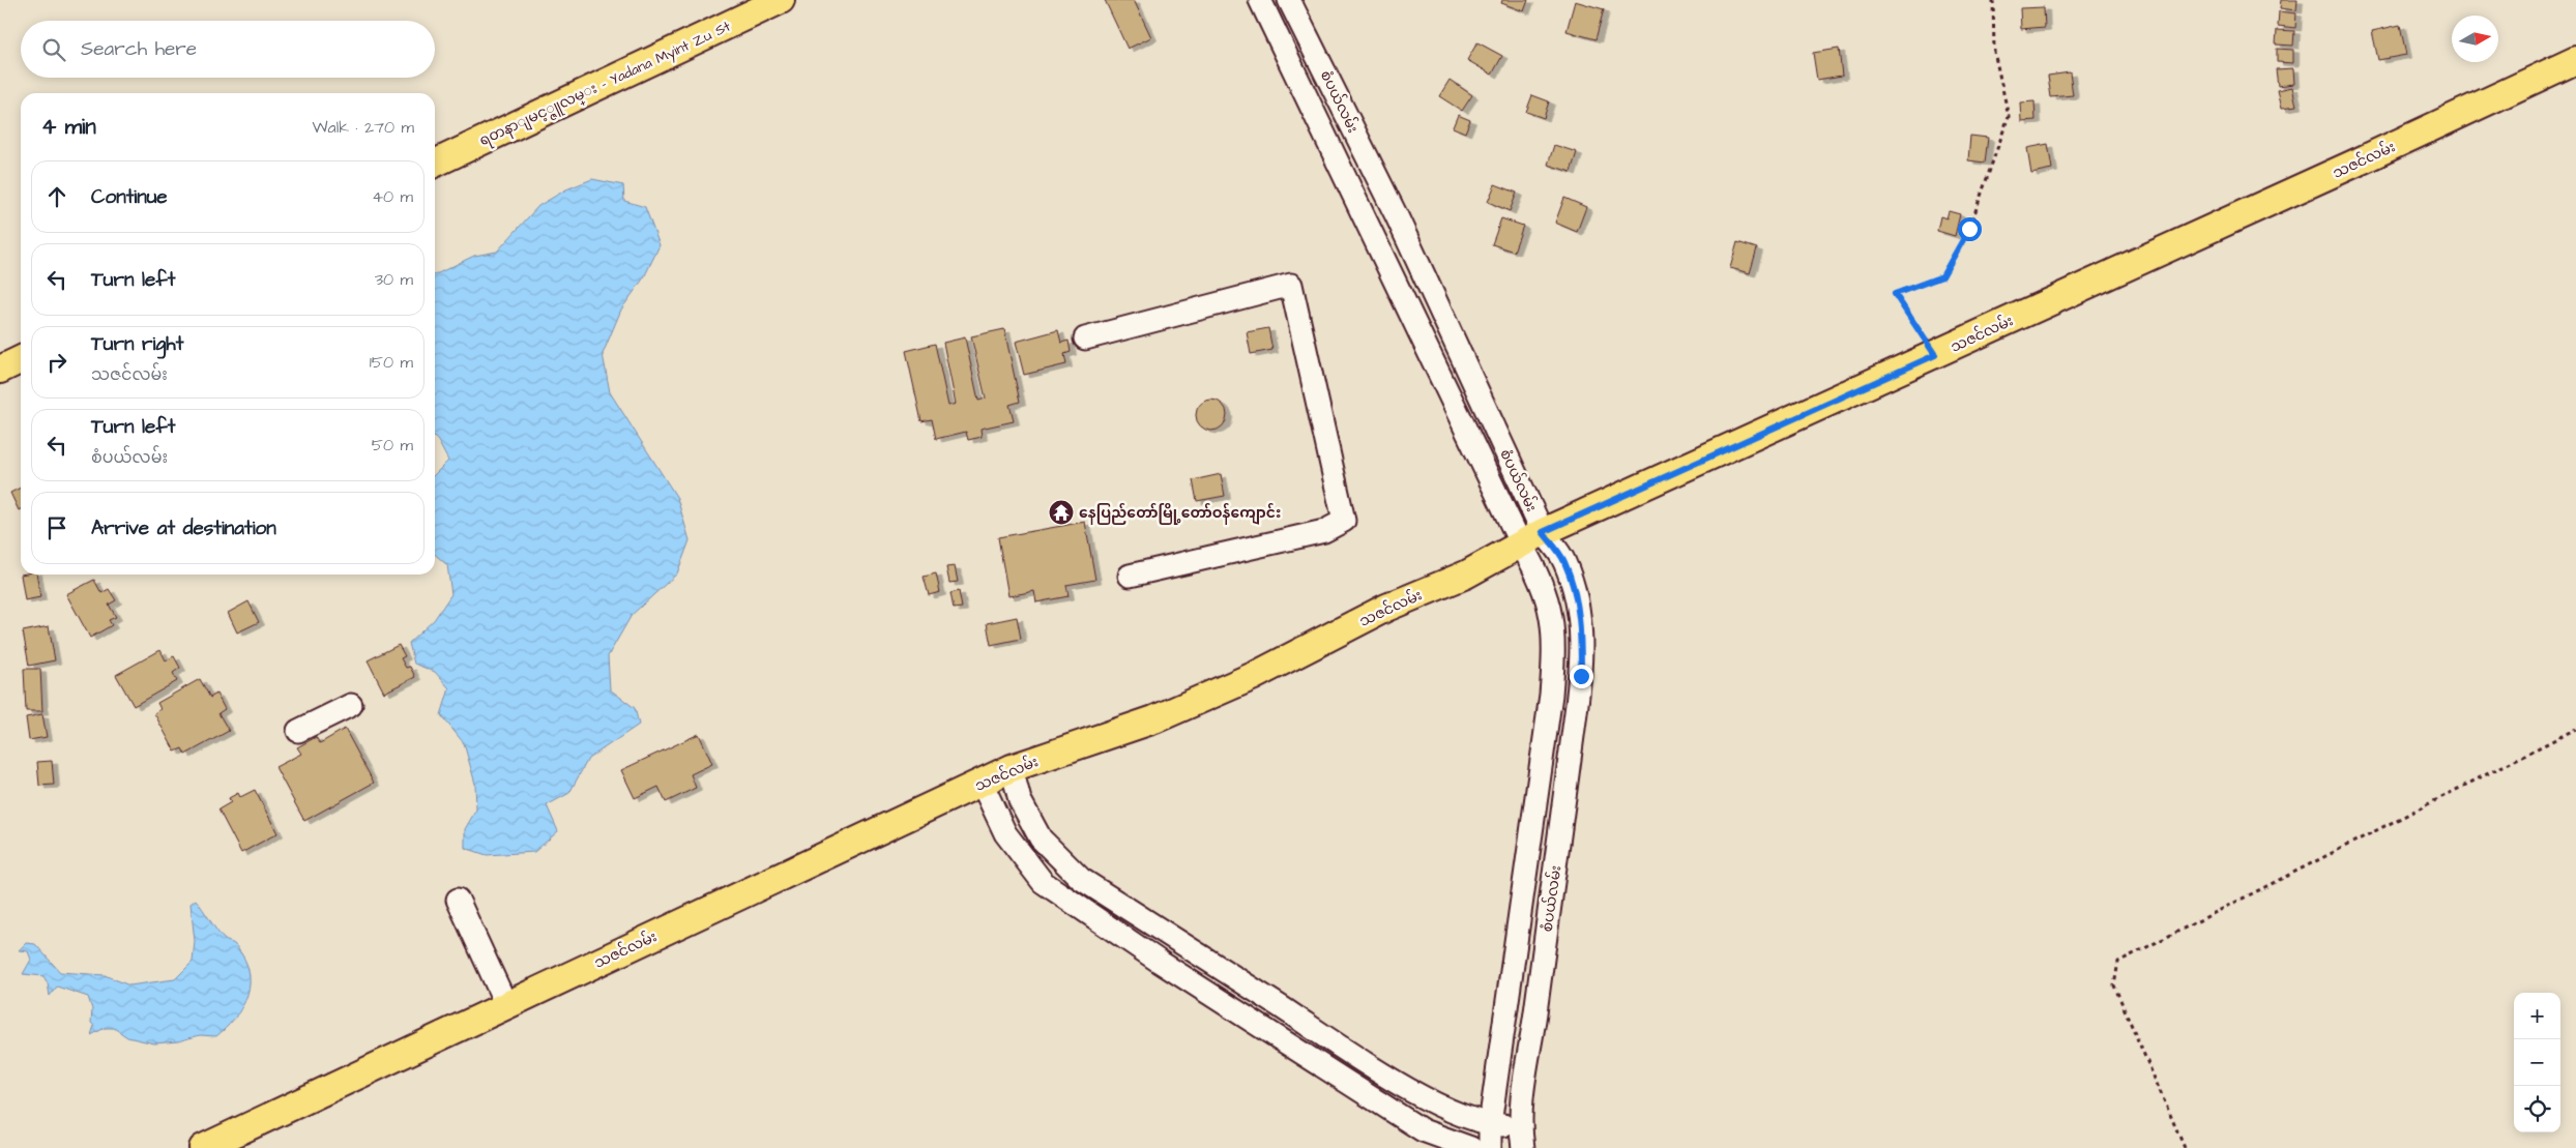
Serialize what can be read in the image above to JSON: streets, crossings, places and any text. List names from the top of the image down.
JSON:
{
  "streets": {
    "main road": ["ရတနာျမင့္ဇူလမ္း - Yadana Myint Zu St", "သဇင်လမ်း"],
    "street": ["စံပယ်လမ်း"]
  },
  "crossings": [
    ["စံပယ်လမ်း", "သဇင်လမ်း"]
  ],
  "places": {
    "temple": ["နေပြည်တော်မြို့တော်ဝန်ကျောင်း"]
  },
  "north": "right",
  "page": {
    "search": "Search here",
    "heading": ["4 min", "Walk · 270 m"],
    "list": [
      ["Continue", "40 m"],
      ["Turn left", "30 m"],
      ["Turn right", "သဇင်လမ်း", "150 m"],
      ["Turn left", "စံပယ်လမ်း", "50 m"],
      "Arrive at destination"
    ],
    "map_buttons": ["+", "−"]
  }
}
